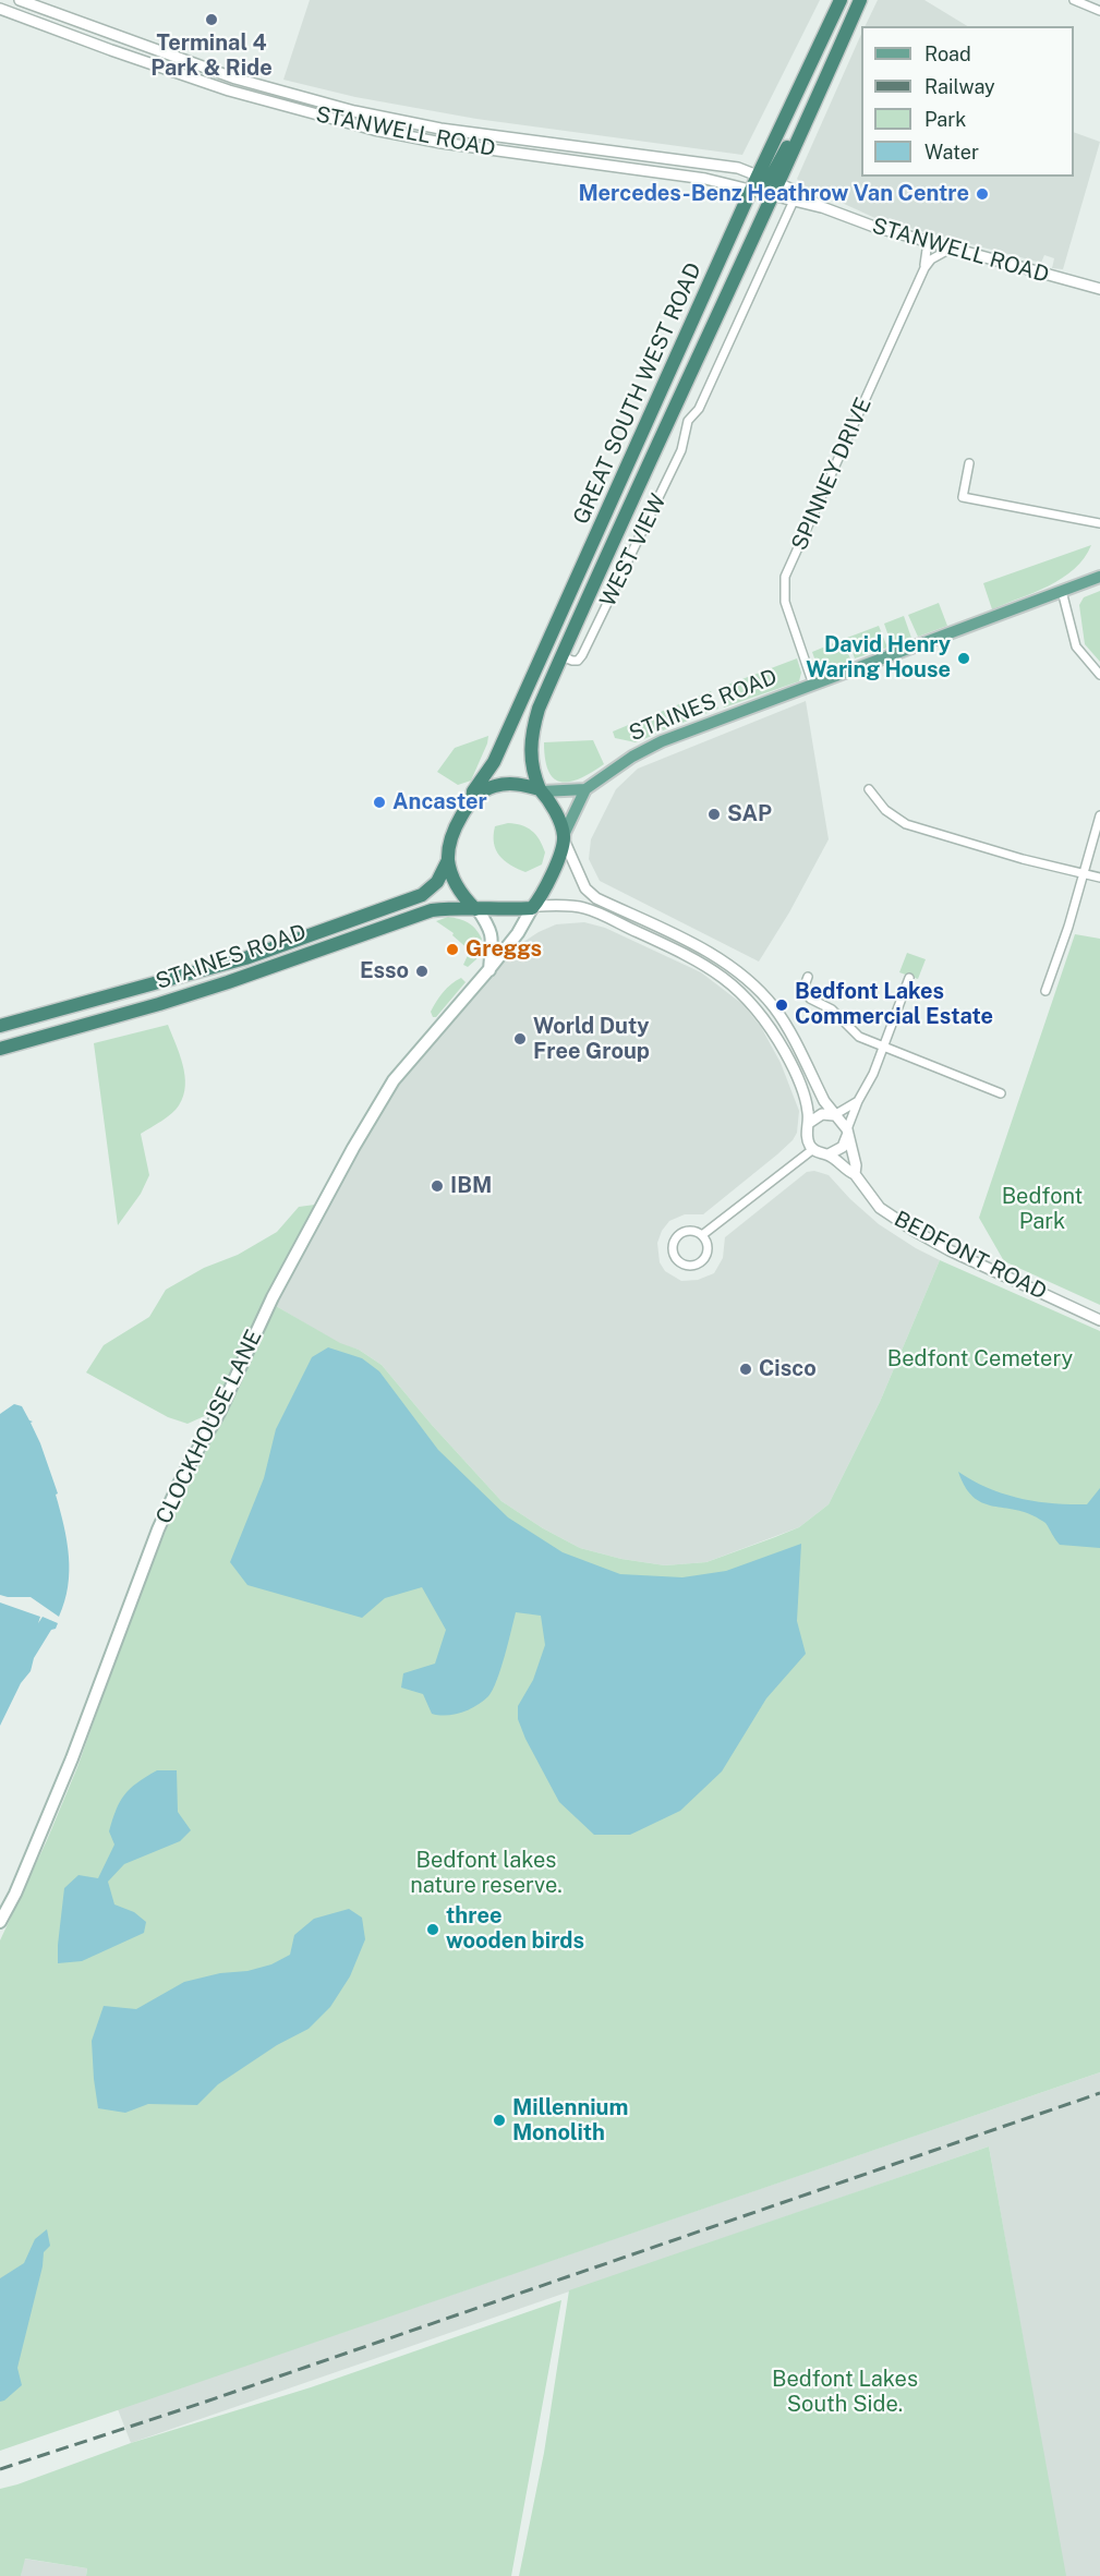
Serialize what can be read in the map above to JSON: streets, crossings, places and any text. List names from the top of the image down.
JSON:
{
  "streets": {
    "highway": ["GREAT SOUTH WEST ROAD", "STAINES ROAD"],
    "main road": ["CLOCKHOUSE LANE"],
    "street": [
      "STANWELL ROAD",
      "SPINNEY DRIVE",
      "WEST VIEW",
      "BEDFONT ROAD"
    ]
  },
  "crossings": [
    ["STANWELL ROAD", "GREAT SOUTH WEST ROAD"],
    ["STANWELL ROAD", "SPINNEY DRIVE"],
    ["STANWELL ROAD", "WEST VIEW"],
    ["GREAT SOUTH WEST ROAD", "WEST VIEW"],
    ["GREAT SOUTH WEST ROAD", "STAINES ROAD"],
    ["GREAT SOUTH WEST ROAD", "BEDFONT ROAD"],
    ["GREAT SOUTH WEST ROAD", "CLOCKHOUSE LANE"],
    ["SPINNEY DRIVE", "STAINES ROAD"],
    ["STAINES ROAD", "BEDFONT ROAD"],
    ["STAINES ROAD", "CLOCKHOUSE LANE"],
    ["BEDFONT ROAD", "CLOCKHOUSE LANE"]
  ],
  "parks": [
    "Bedfont Park",
    "Bedfont Cemetery",
    "Bedfont lakes nature reserve.",
    "Bedfont Lakes South Side."
  ],
  "places": [
    "Terminal 4 Park & Ride",
    "Mercedes-Benz Heathrow Van Centre",
    "David Henry Waring House",
    "Ancaster",
    "SAP",
    "Greggs",
    "Esso",
    "Bedfont Lakes Commercial Estate",
    "World Duty Free Group",
    "IBM",
    "Cisco",
    "three wooden birds",
    "Millennium Monolith"
  ],
  "legend": [
    "Road",
    "Railway",
    "Park",
    "Water"
  ]
}
